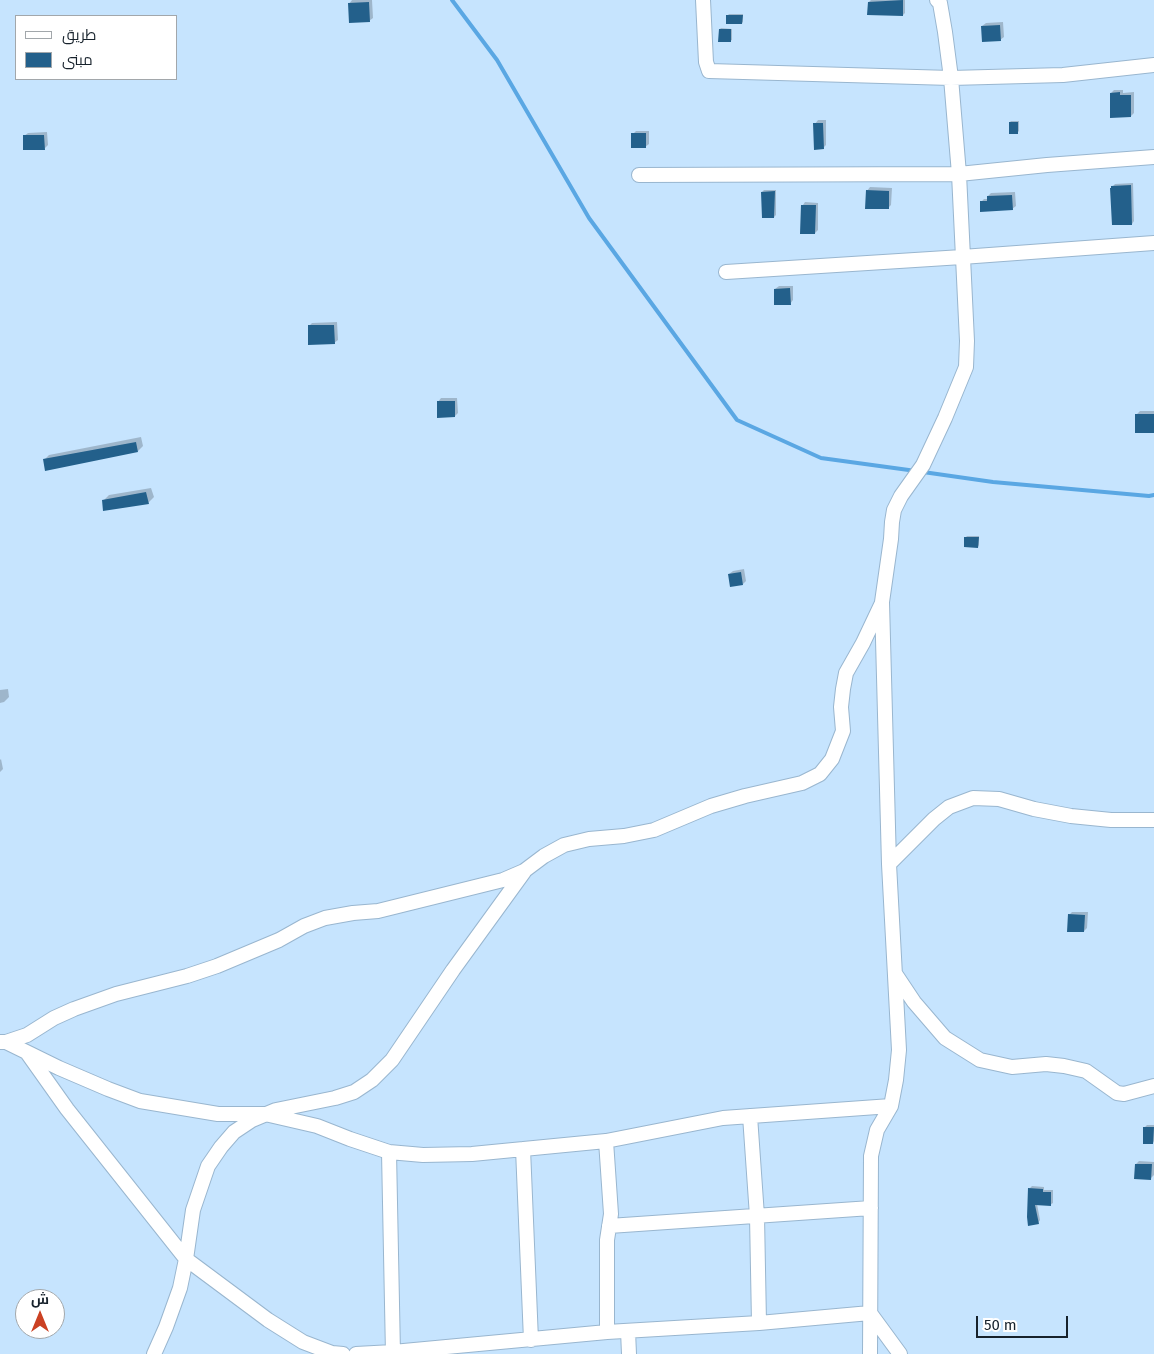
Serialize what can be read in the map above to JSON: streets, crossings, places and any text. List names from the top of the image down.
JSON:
{
  "legend": ["طريق", "مبنى"],
  "scale_bar": "50 m",
  "north": "top"
}
